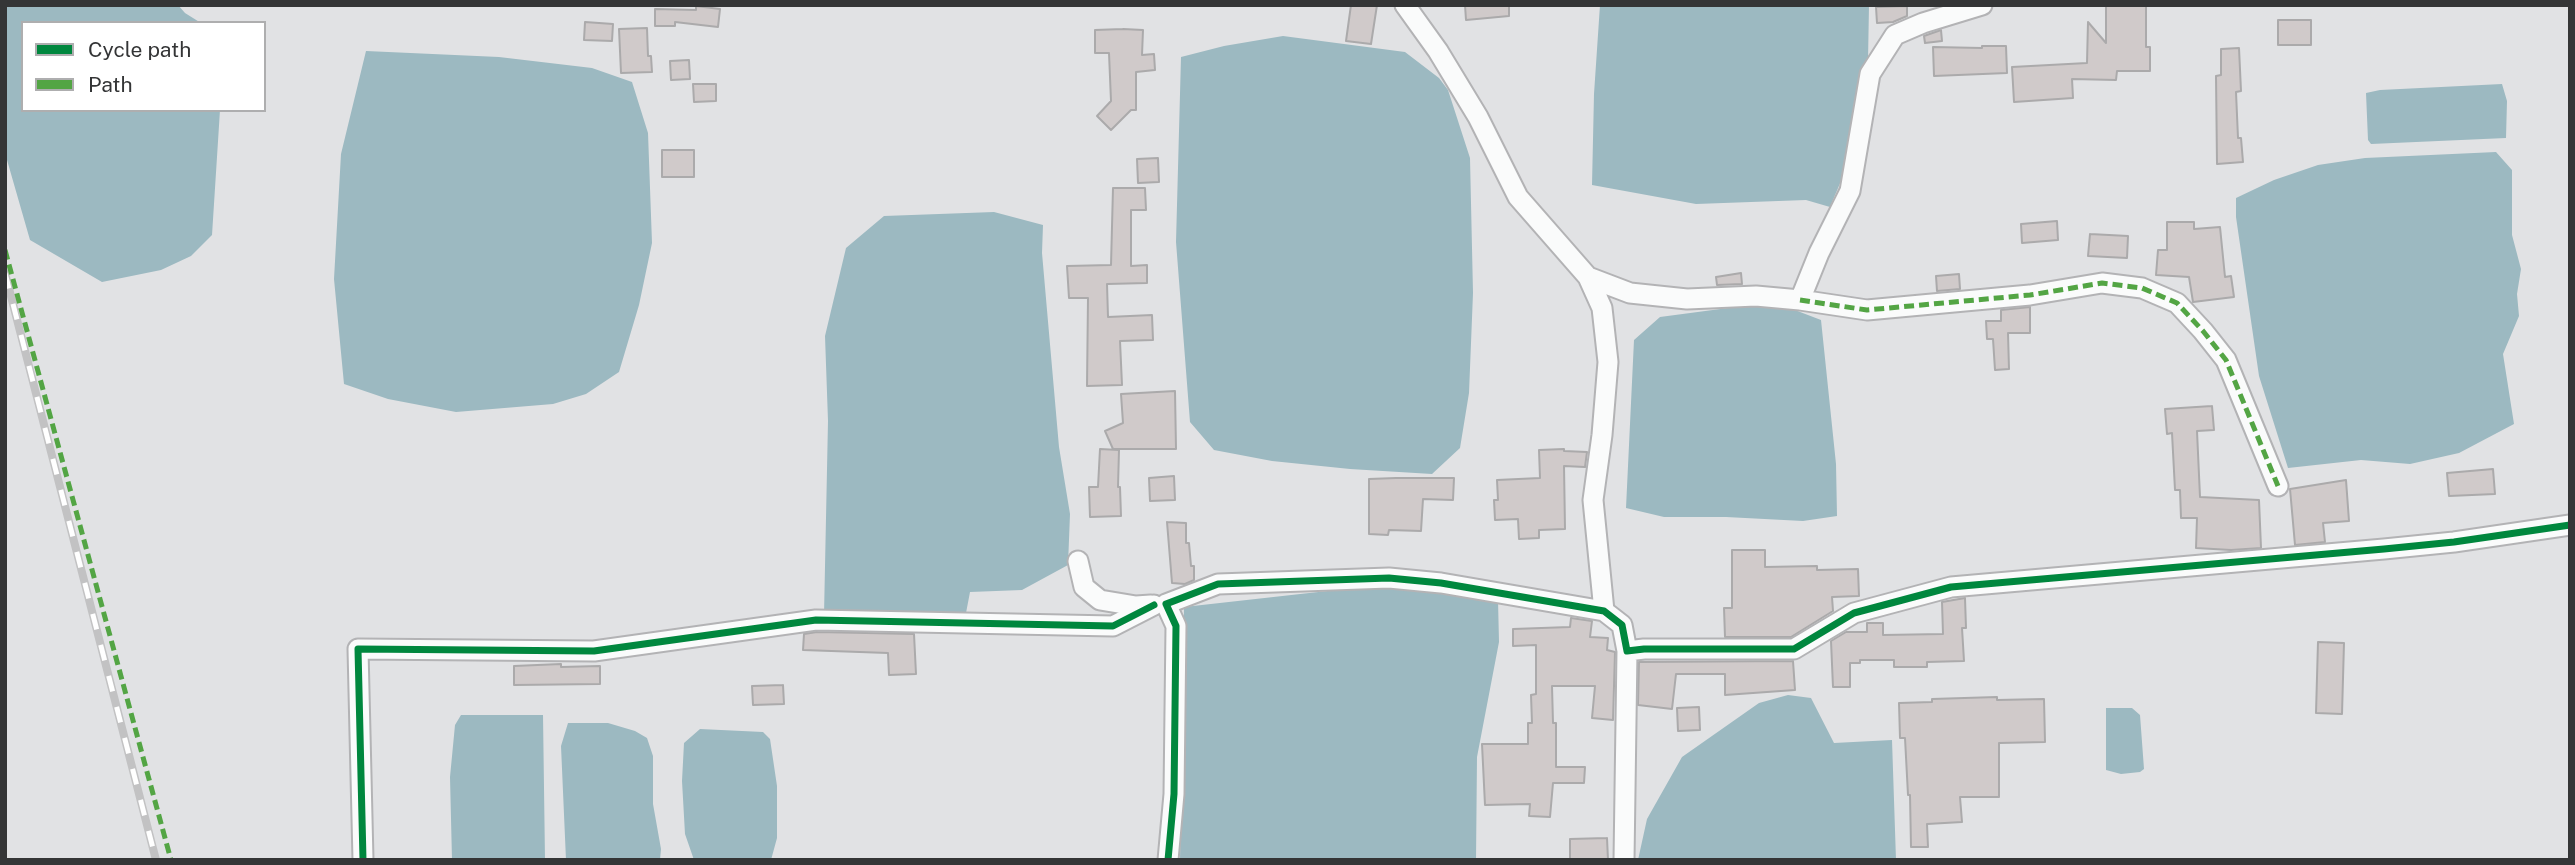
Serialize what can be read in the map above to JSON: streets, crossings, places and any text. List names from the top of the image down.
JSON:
{
  "legend": ["Cycle path", "Path"]
}
